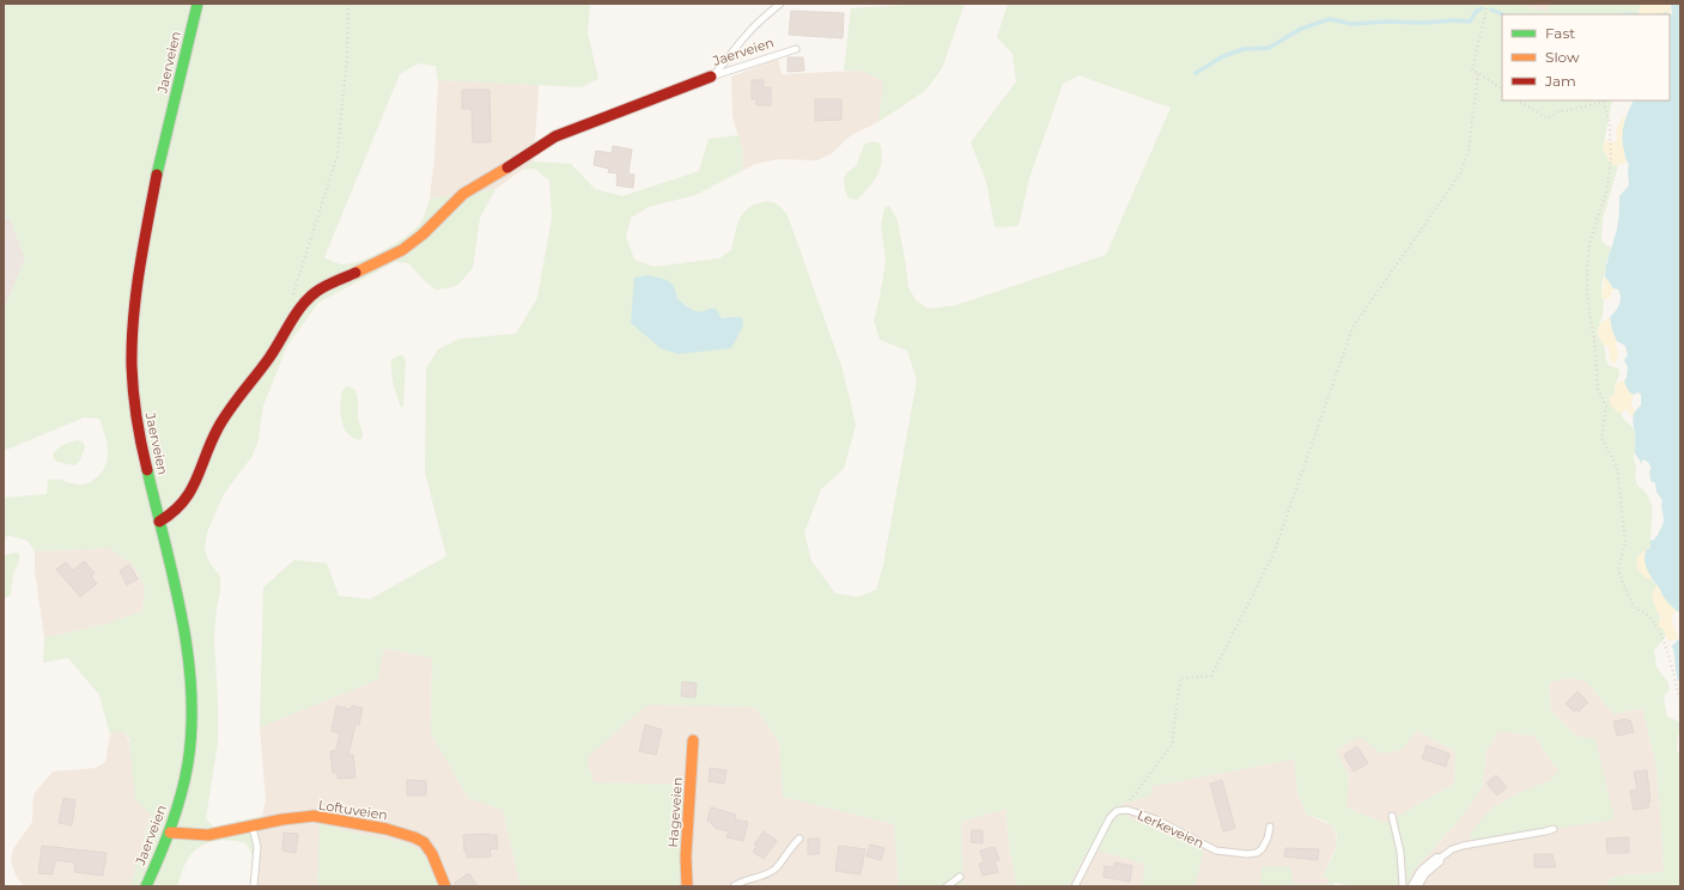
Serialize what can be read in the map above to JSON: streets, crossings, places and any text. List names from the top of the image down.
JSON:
{
  "streets": {
    "street": ["Jaerveien", "Loftuveien", "Hageveien"],
    "lane": ["Lerkeveien"]
  },
  "crossings": [
    ["Jaerveien", "Loftuveien"]
  ],
  "legend": ["Fast", "Slow", "Jam"]
}
